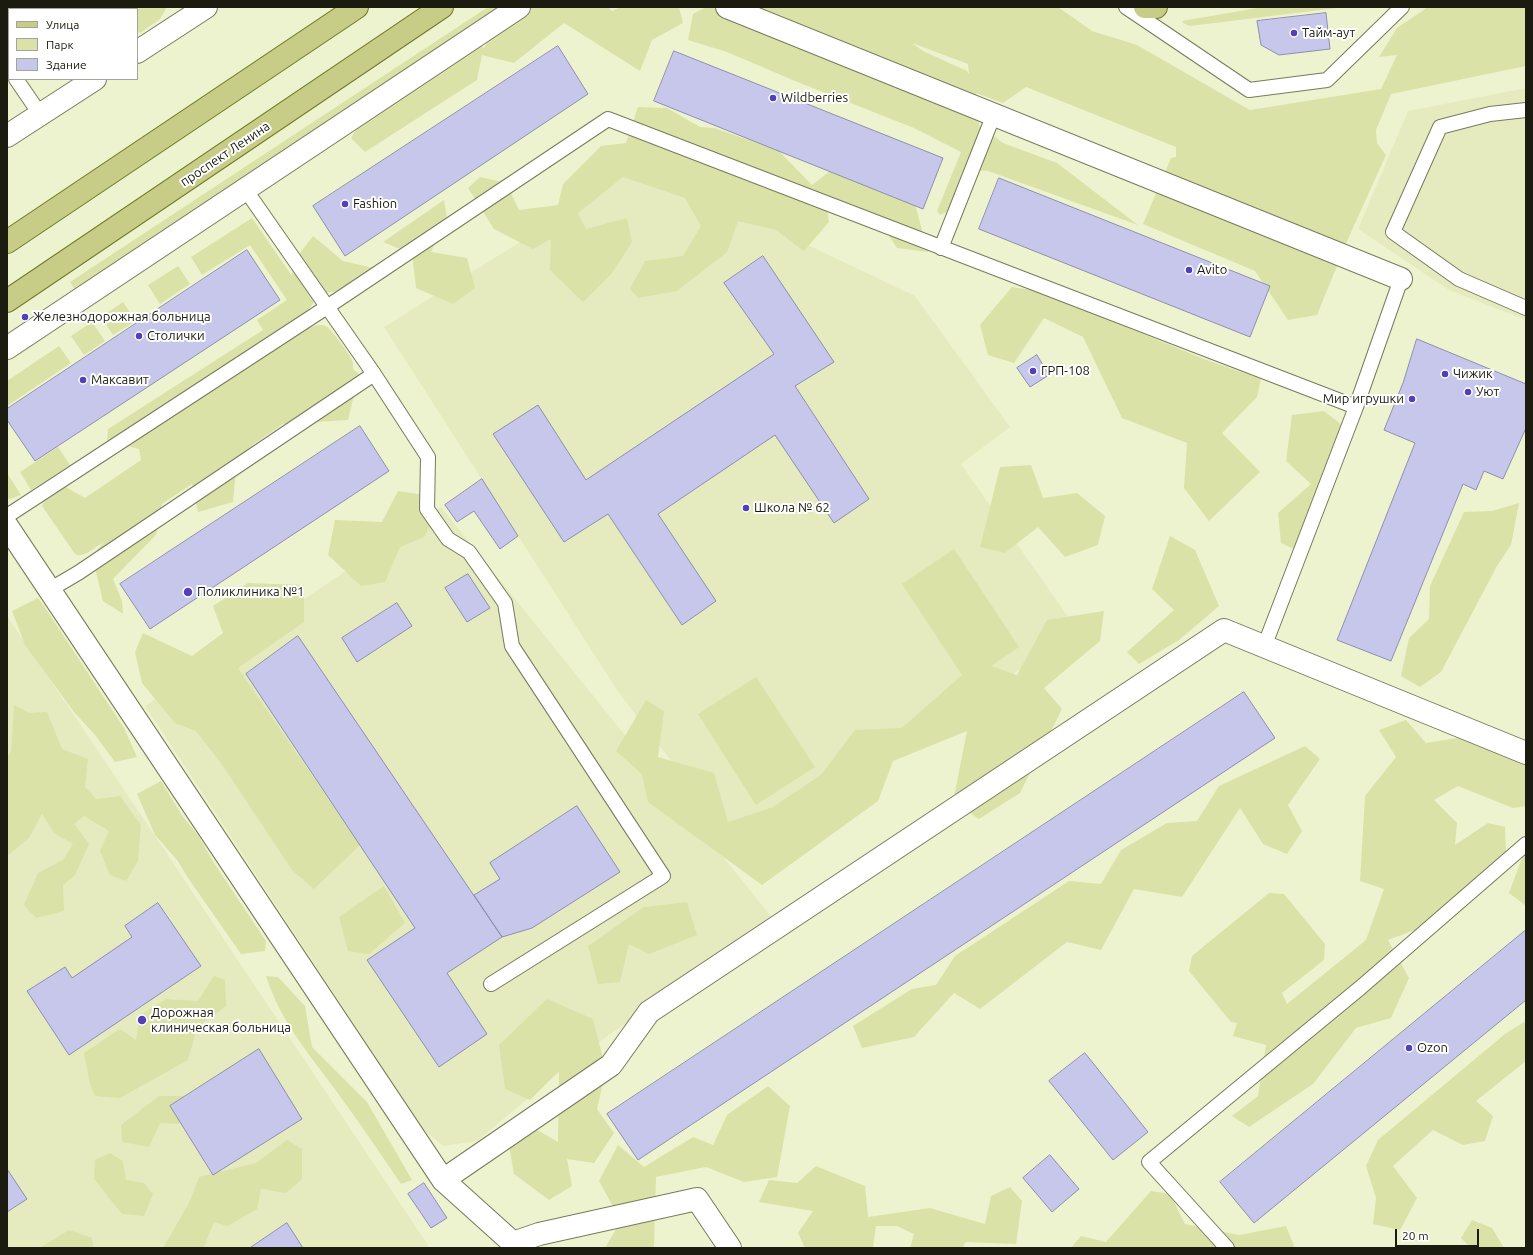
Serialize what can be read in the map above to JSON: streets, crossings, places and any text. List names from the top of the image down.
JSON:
{
  "streets": {
    "main road": ["проспект Ленина"]
  },
  "places": [
    "Тайм-аут",
    "Wildberries",
    "Fashion",
    "Avito",
    "Железнодорожная больница",
    "Столички",
    "ГРП-108",
    "Чижик",
    "Максавит",
    "Уют",
    "Мир игрушки",
    "Школа № 62",
    "Поликлиника №1",
    "Дорожная клиническая больница",
    "Ozon"
  ],
  "legend": ["Улица", "Парк", "Здание"],
  "scale_bar": "20 m"
}
